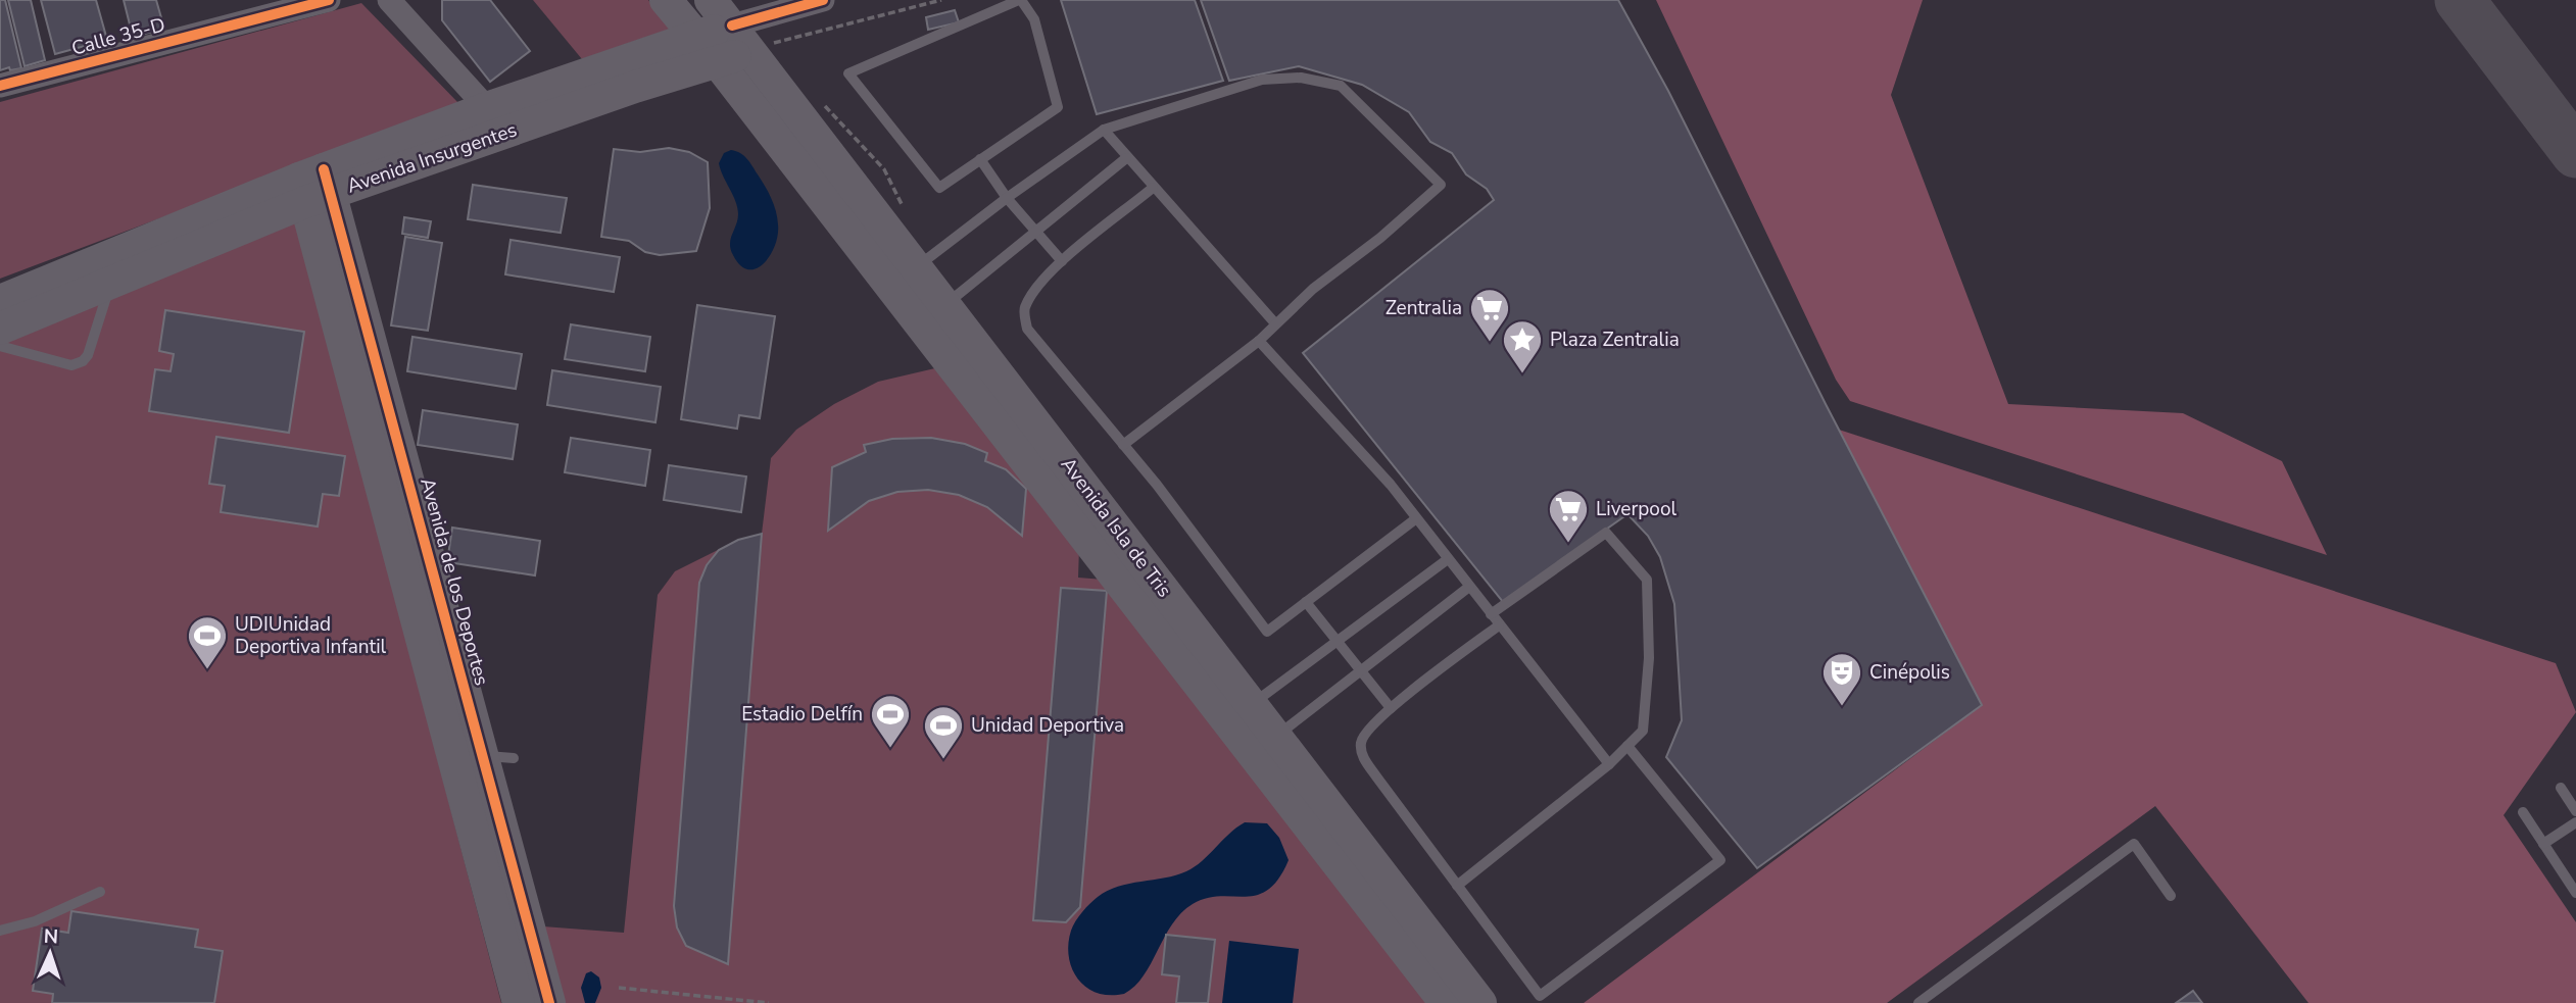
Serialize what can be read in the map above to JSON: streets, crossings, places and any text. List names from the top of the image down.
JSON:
{
  "streets": {
    "main road": ["Avenida Insurgentes", "Avenida Isla de Tris", "Avenida de los Deportes"],
    "street": ["Calle 35-D"]
  },
  "crossings": [
    ["Avenida Insurgentes", "Avenida Isla de Tris"],
    ["Avenida Insurgentes", "Avenida de los Deportes"]
  ],
  "places": {
    "supermarket": ["Zentralia", "Liverpool"],
    "place": ["Plaza Zentralia"],
    "sports": ["UDIUnidad Deportiva Infantil", "Estadio Delfín", "Unidad Deportiva"],
    "theatre": ["Cinépolis"]
  },
  "north": "top"
}
